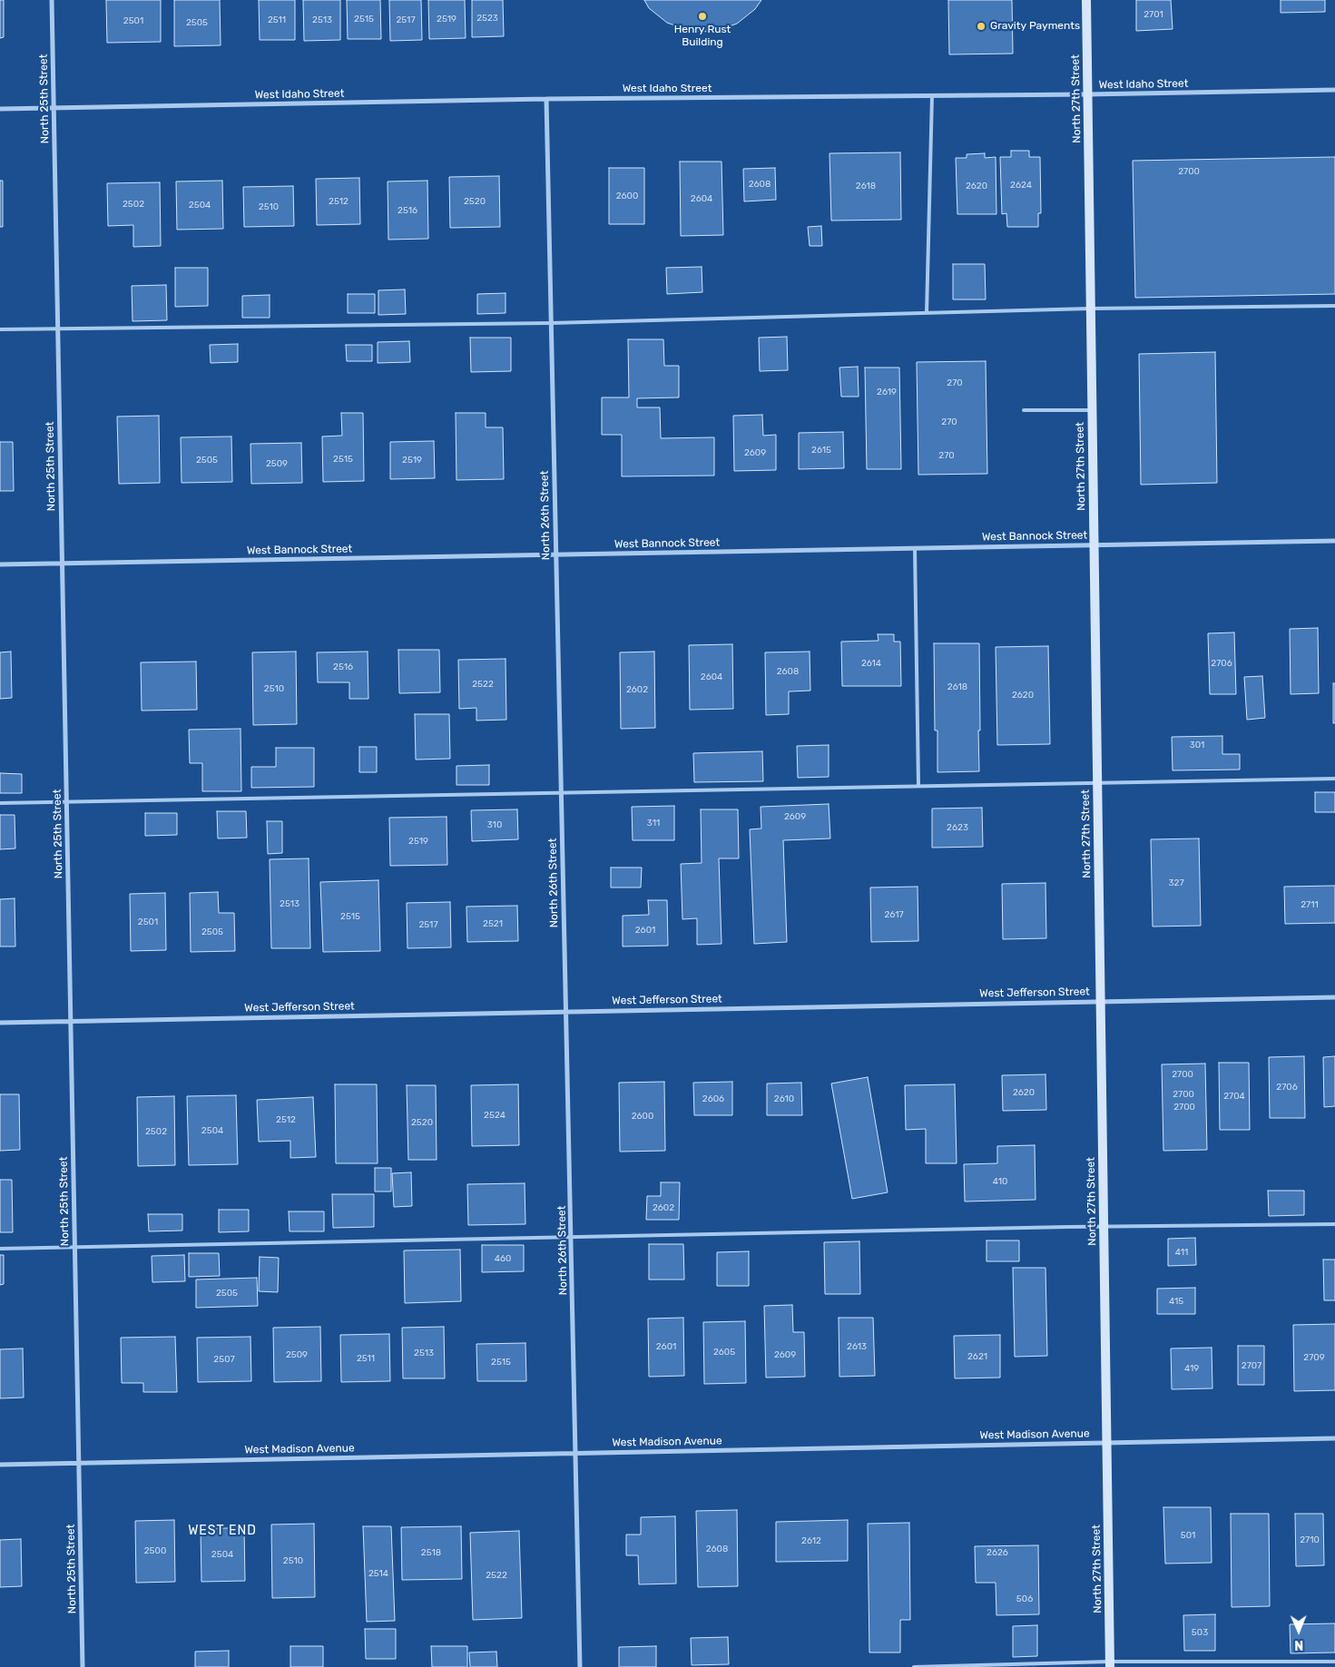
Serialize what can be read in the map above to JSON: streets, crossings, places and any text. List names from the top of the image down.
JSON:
{
  "streets": {
    "street": [
      "West Idaho Street",
      "North 25th Street",
      "North 27th Street",
      "North 26th Street",
      "West Bannock Street",
      "West Jefferson Street",
      "West Madison Avenue"
    ]
  },
  "crossings": [
    ["West Idaho Street", "North 25th Street"],
    ["West Idaho Street", "North 27th Street"],
    ["West Idaho Street", "North 26th Street"],
    ["North 25th Street", "West Bannock Street"],
    ["North 25th Street", "West Jefferson Street"],
    ["North 25th Street", "West Madison Avenue"],
    ["North 27th Street", "West Bannock Street"],
    ["North 27th Street", "West Jefferson Street"],
    ["North 27th Street", "West Madison Avenue"],
    ["North 26th Street", "West Bannock Street"],
    ["North 26th Street", "West Jefferson Street"],
    ["North 26th Street", "West Madison Avenue"]
  ],
  "districts": ["WEST END"],
  "places": ["Henry Rust Building", "Gravity Payments"],
  "house_numbers": [
    "2701",
    "2523",
    "2515",
    "2519",
    "2511",
    "2513",
    "2517",
    "2501",
    "2505",
    "2700",
    "2608",
    "2624",
    "2618",
    "2620",
    "2600",
    "2604",
    "2512",
    "2520",
    "2502",
    "2504",
    "2510",
    "2516",
    "270",
    "2619",
    "270",
    "2615",
    "2609",
    "270",
    "2515",
    "2505",
    "2519",
    "2509",
    "2614",
    "2706",
    "2516",
    "2608",
    "2604",
    "2522",
    "2618",
    "2510",
    "2602",
    "2620",
    "301",
    "2609",
    "311",
    "310",
    "2623",
    "2519",
    "327",
    "2513",
    "2711",
    "2617",
    "2515",
    "2501",
    "2521",
    "2517",
    "2601",
    "2505",
    "2700",
    "2706",
    "2620",
    "2700",
    "2704",
    "2606",
    "2610",
    "2700",
    "2524",
    "2600",
    "2512",
    "2520",
    "2504",
    "2502",
    "410",
    "2602",
    "411",
    "460",
    "2505",
    "415",
    "2601",
    "2613",
    "2605",
    "2513",
    "2509",
    "2609",
    "2621",
    "2709",
    "2511",
    "2507",
    "2515",
    "2707",
    "419",
    "501",
    "2710",
    "2612",
    "2608",
    "2500",
    "2518",
    "2626",
    "2504",
    "2510",
    "2514",
    "2522",
    "506",
    "503"
  ],
  "north": "bottom"
}
